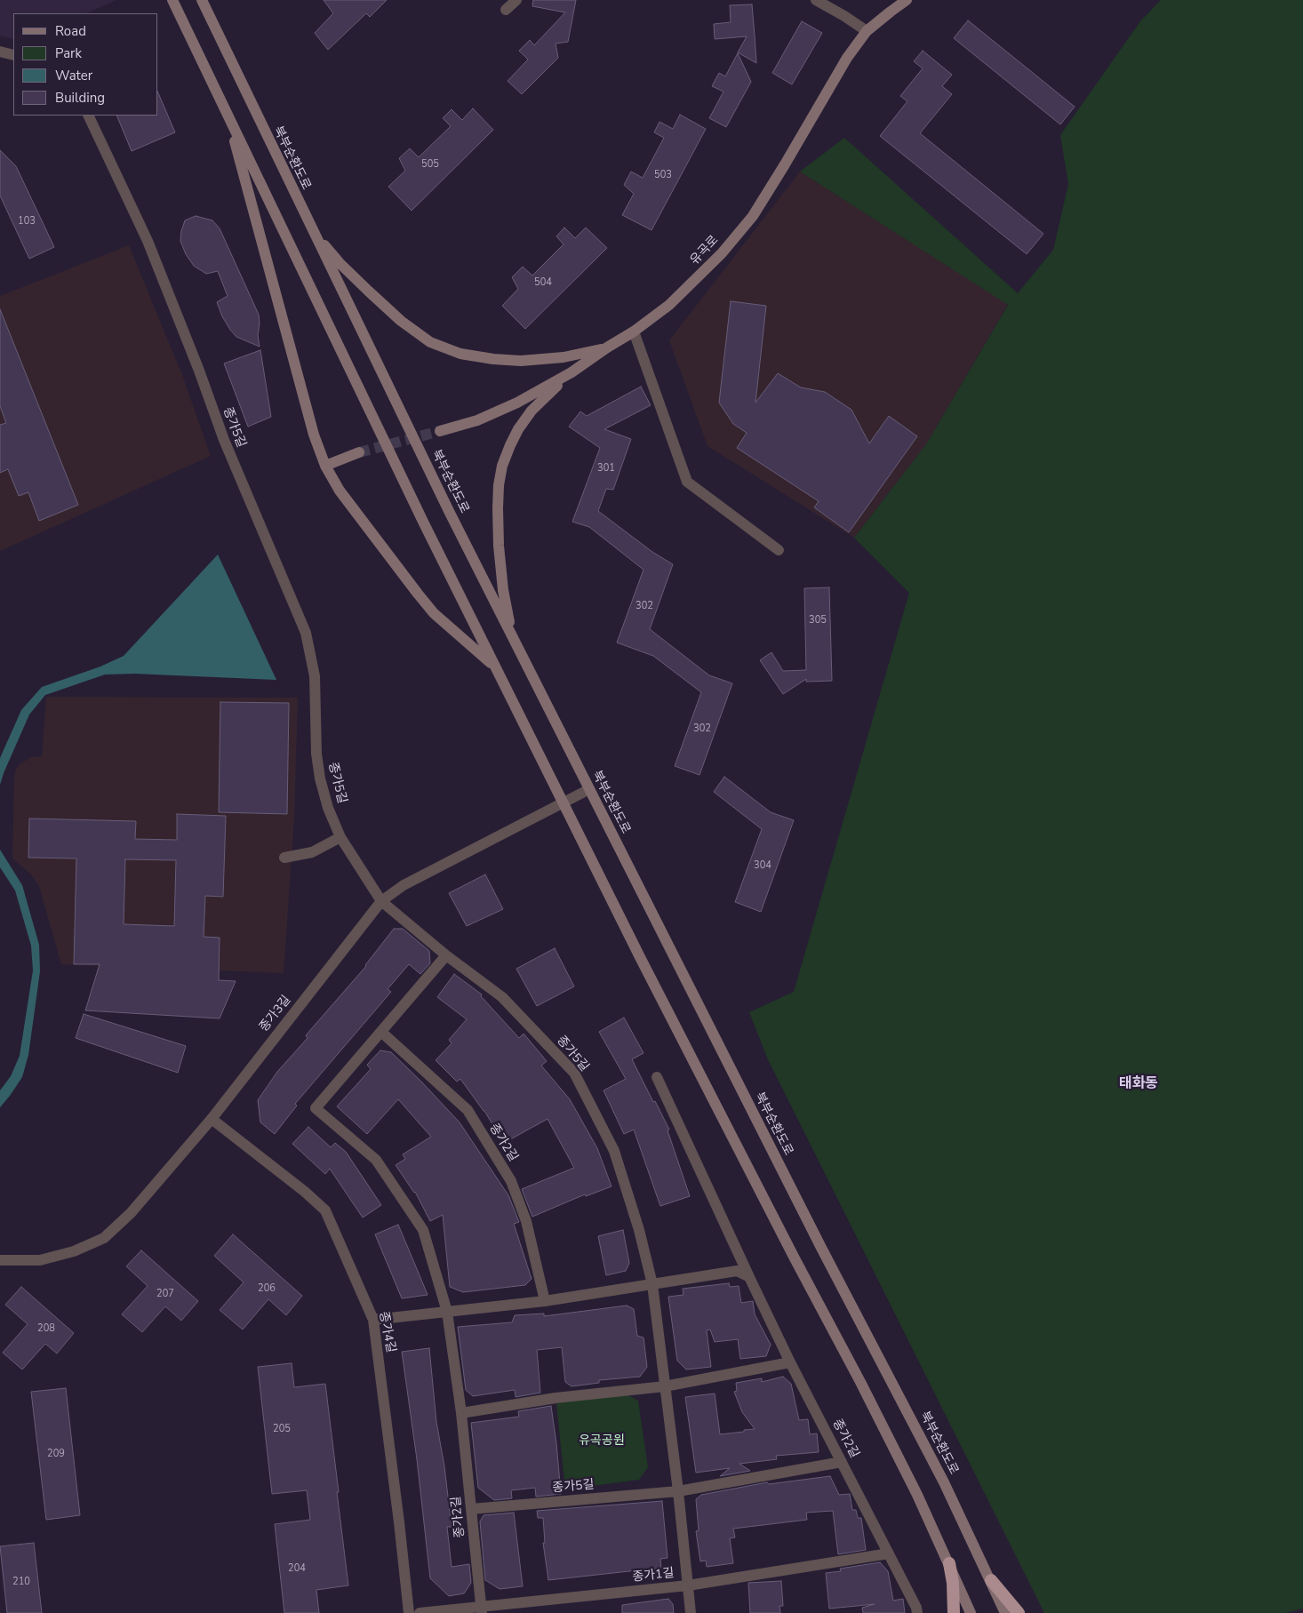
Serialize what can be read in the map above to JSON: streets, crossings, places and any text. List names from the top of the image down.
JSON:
{
  "streets": {
    "main road": ["북부순환도로", "유곡로"],
    "street": [
      "종가5길",
      "종가3길",
      "종가2길",
      "종가4길",
      "종가1길"
    ]
  },
  "crossings": [
    ["북부순환도로", "종가3길"],
    ["종가5길", "종가3길"],
    ["종가5길", "종가2길"],
    ["종가5길", "종가1길"],
    ["종가3길", "종가4길"],
    ["종가2길", "종가1길"]
  ],
  "districts": ["태화동"],
  "parks": ["유곡공원"],
  "house_numbers": [
    "505",
    "503",
    "103",
    "504",
    "301",
    "302",
    "305",
    "302",
    "304",
    "206",
    "207",
    "208",
    "205",
    "209",
    "204",
    "210"
  ],
  "legend": [
    "Road",
    "Park",
    "Water",
    "Building"
  ]
}
